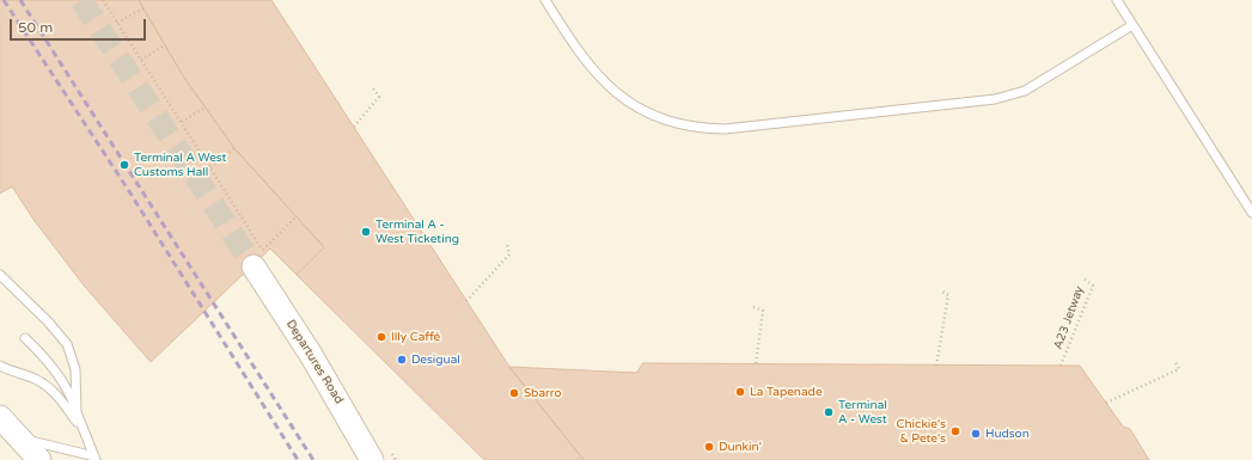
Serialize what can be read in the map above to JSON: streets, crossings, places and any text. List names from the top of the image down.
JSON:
{
  "streets": {
    "street": ["Departures Road"],
    "path": ["A23 Jetway"]
  },
  "places": [
    "Terminal A West Customs Hall",
    "Terminal A - West Ticketing",
    "Illy Caffé",
    "Desigual",
    "La Tapenade",
    "Sbarro",
    "Terminal A - West",
    "Chickie's & Pete's",
    "Hudson",
    "Dunkin'"
  ],
  "scale_bar": "50 m"
}
